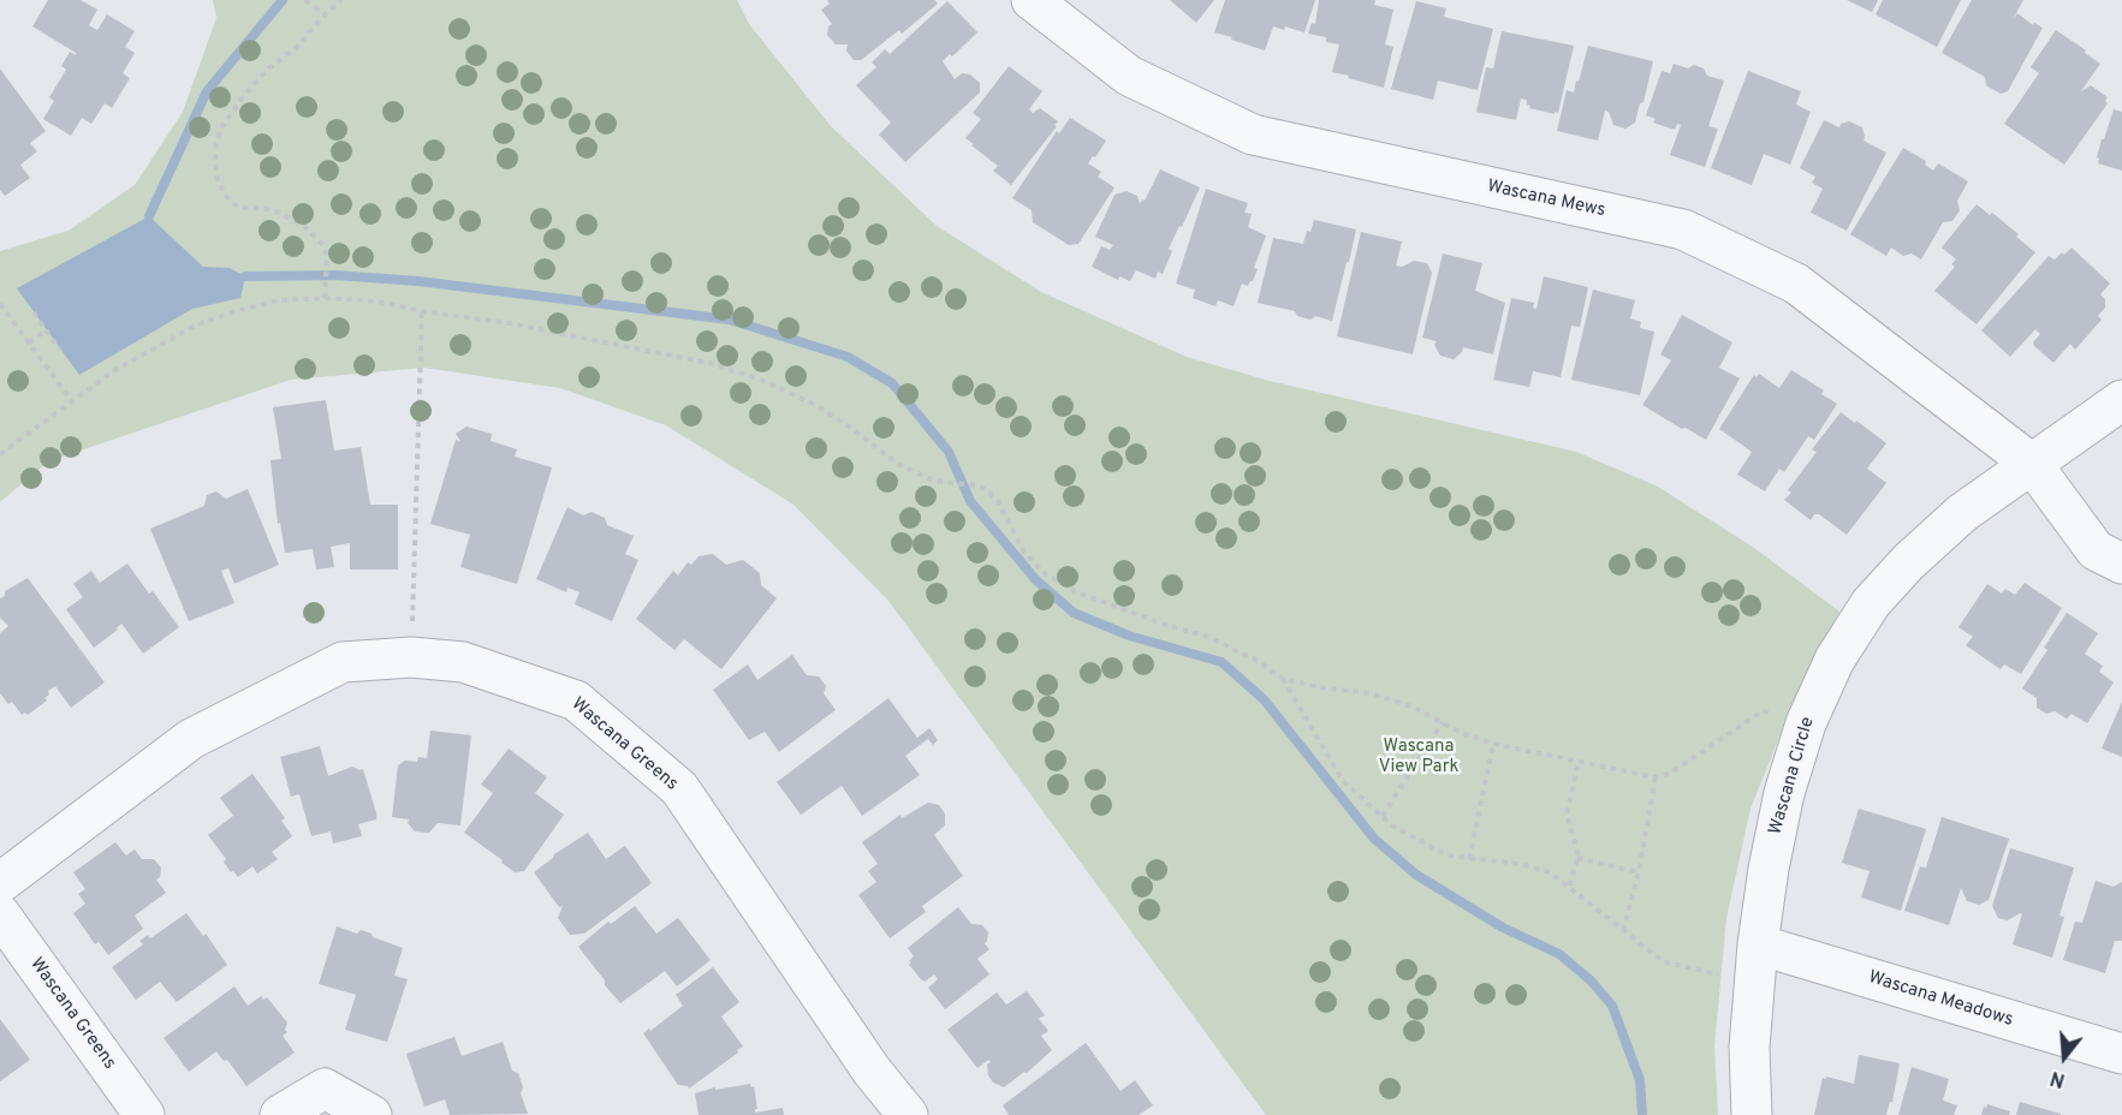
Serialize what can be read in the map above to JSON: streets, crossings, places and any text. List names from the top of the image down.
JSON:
{
  "streets": {
    "street": [
      "Wascana Mews",
      "Wascana Greens",
      "Wascana Circle",
      "Wascana Meadows"
    ]
  },
  "crossings": [
    ["Wascana Mews", "Wascana Circle"],
    ["Wascana Circle", "Wascana Meadows"]
  ],
  "parks": ["Wascana View Park"],
  "north": "bottom"
}
